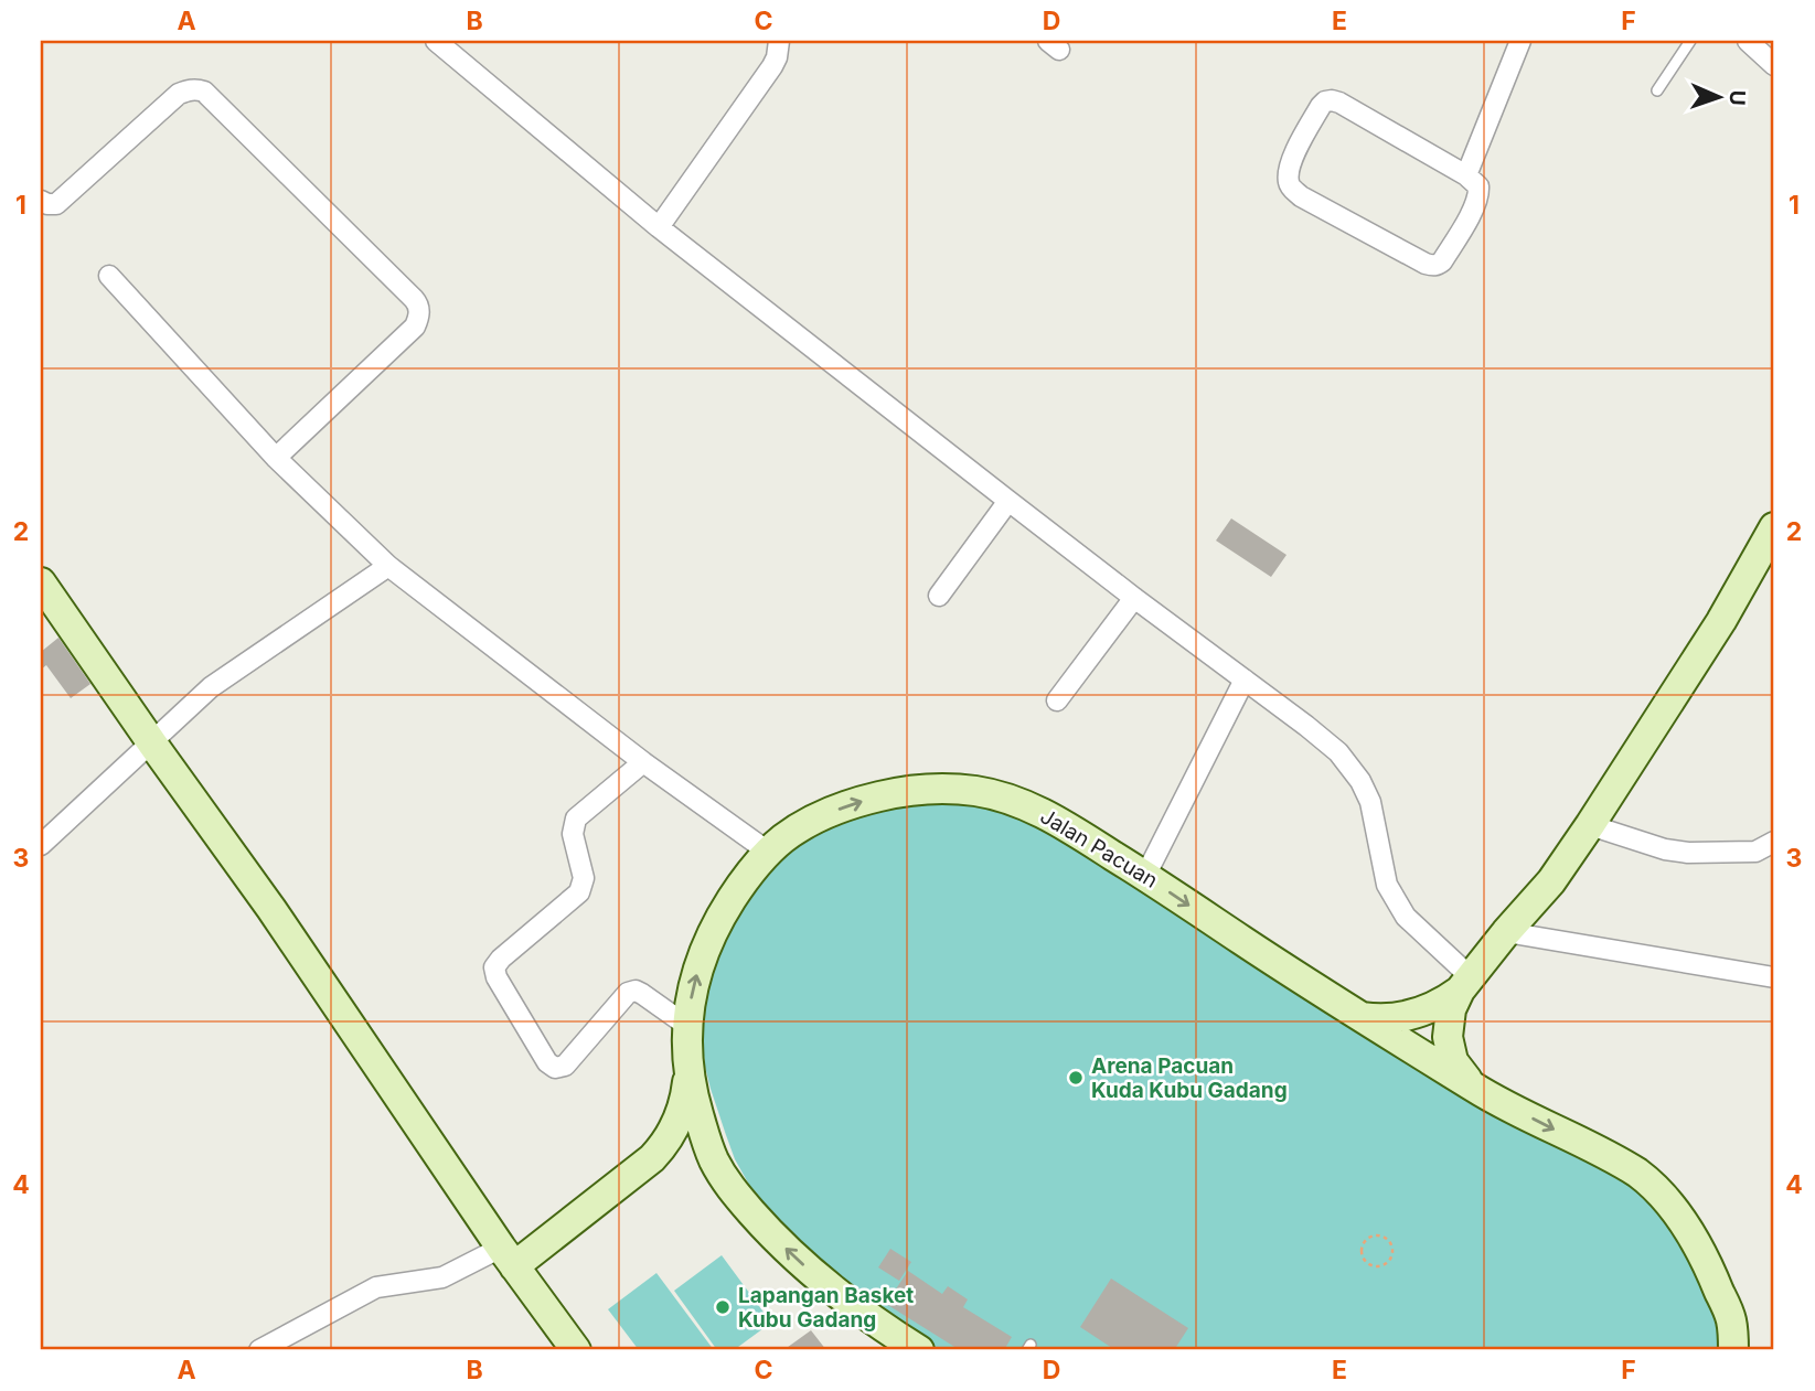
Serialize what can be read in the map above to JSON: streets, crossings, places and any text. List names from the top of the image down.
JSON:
{
  "streets": {
    "street": ["Jalan Pacuan"]
  },
  "places": ["Arena Pacuan Kuda Kubu Gadang", "Lapangan Basket Kubu Gadang"],
  "north": "right",
  "grid": {
    "columns": [
      "A",
      "B",
      "C",
      "D",
      "E",
      "F"
    ],
    "rows": [
      "1",
      "2",
      "3",
      "4"
    ]
  }
}
